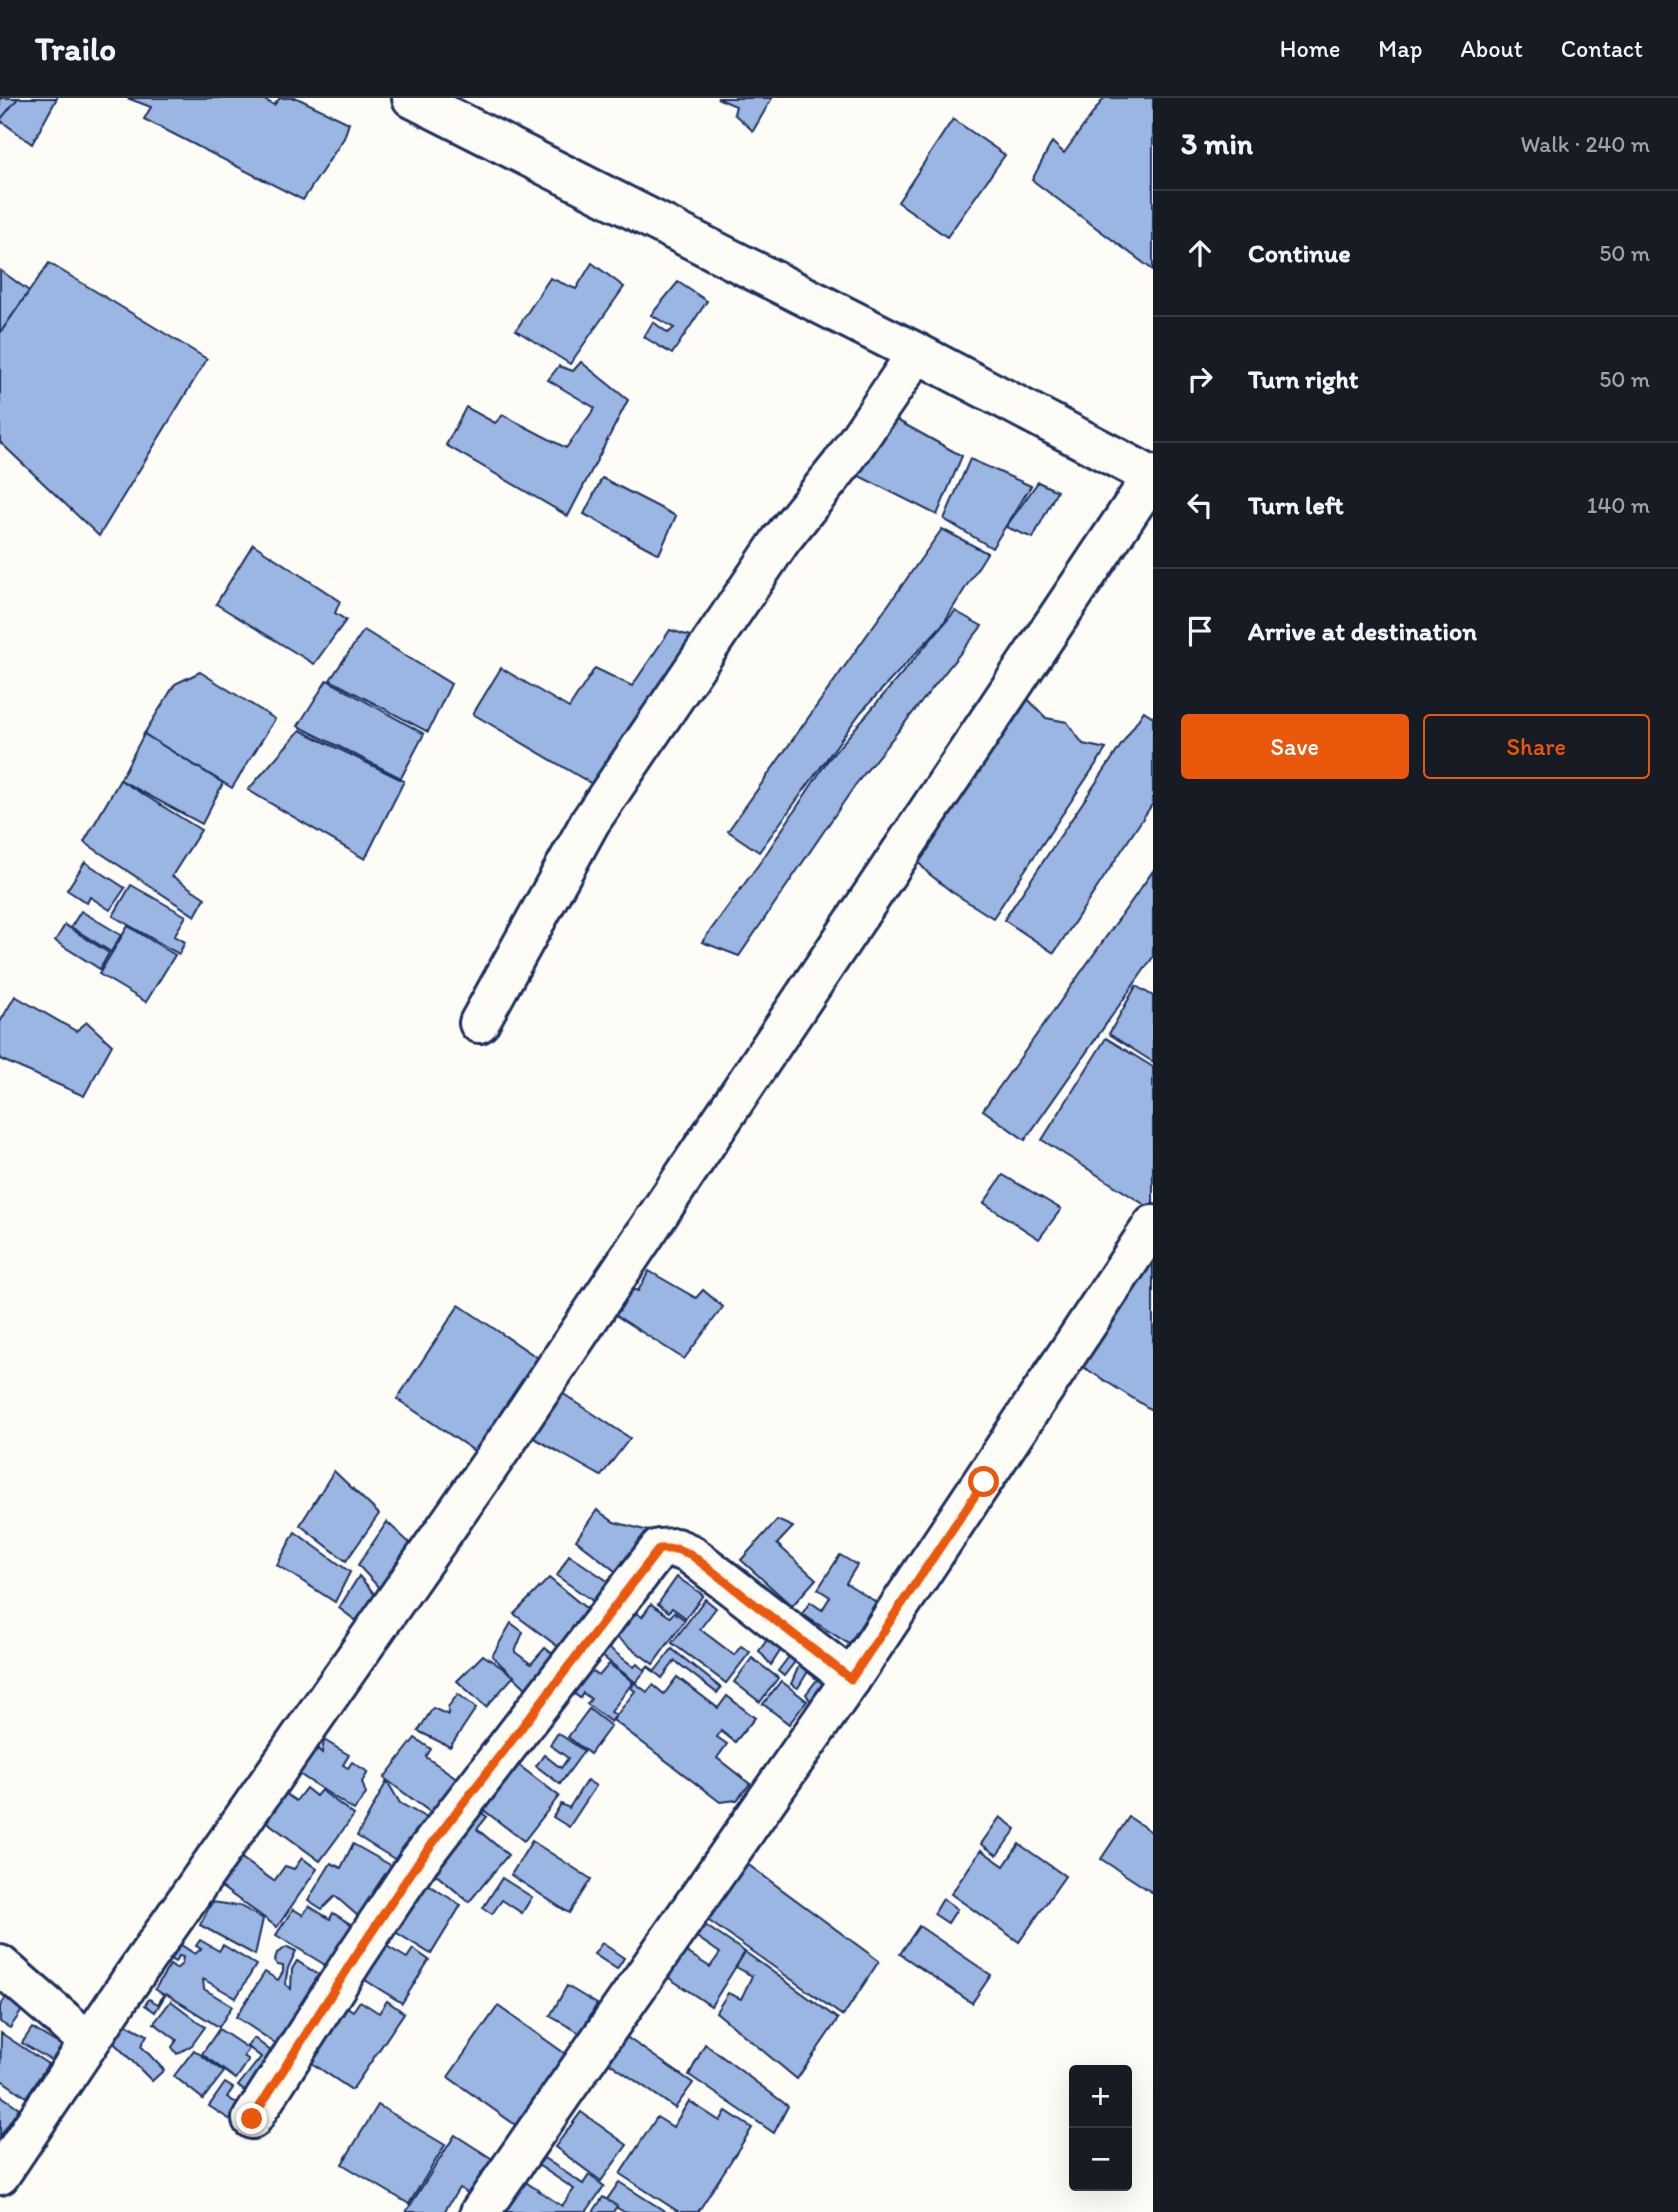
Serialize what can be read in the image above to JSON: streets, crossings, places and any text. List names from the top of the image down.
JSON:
{
  "page": {
    "header": "Trailo",
    "nav": [
      "Home",
      "Map",
      "About",
      "Contact"
    ],
    "heading": ["3 min", "Walk · 240 m"],
    "list": [
      ["Continue", "50 m"],
      ["Turn right", "50 m"],
      ["Turn left", "140 m"],
      "Arrive at destination"
    ],
    "buttons": ["Save", "Share"],
    "map_buttons": ["+", "−"]
  }
}
